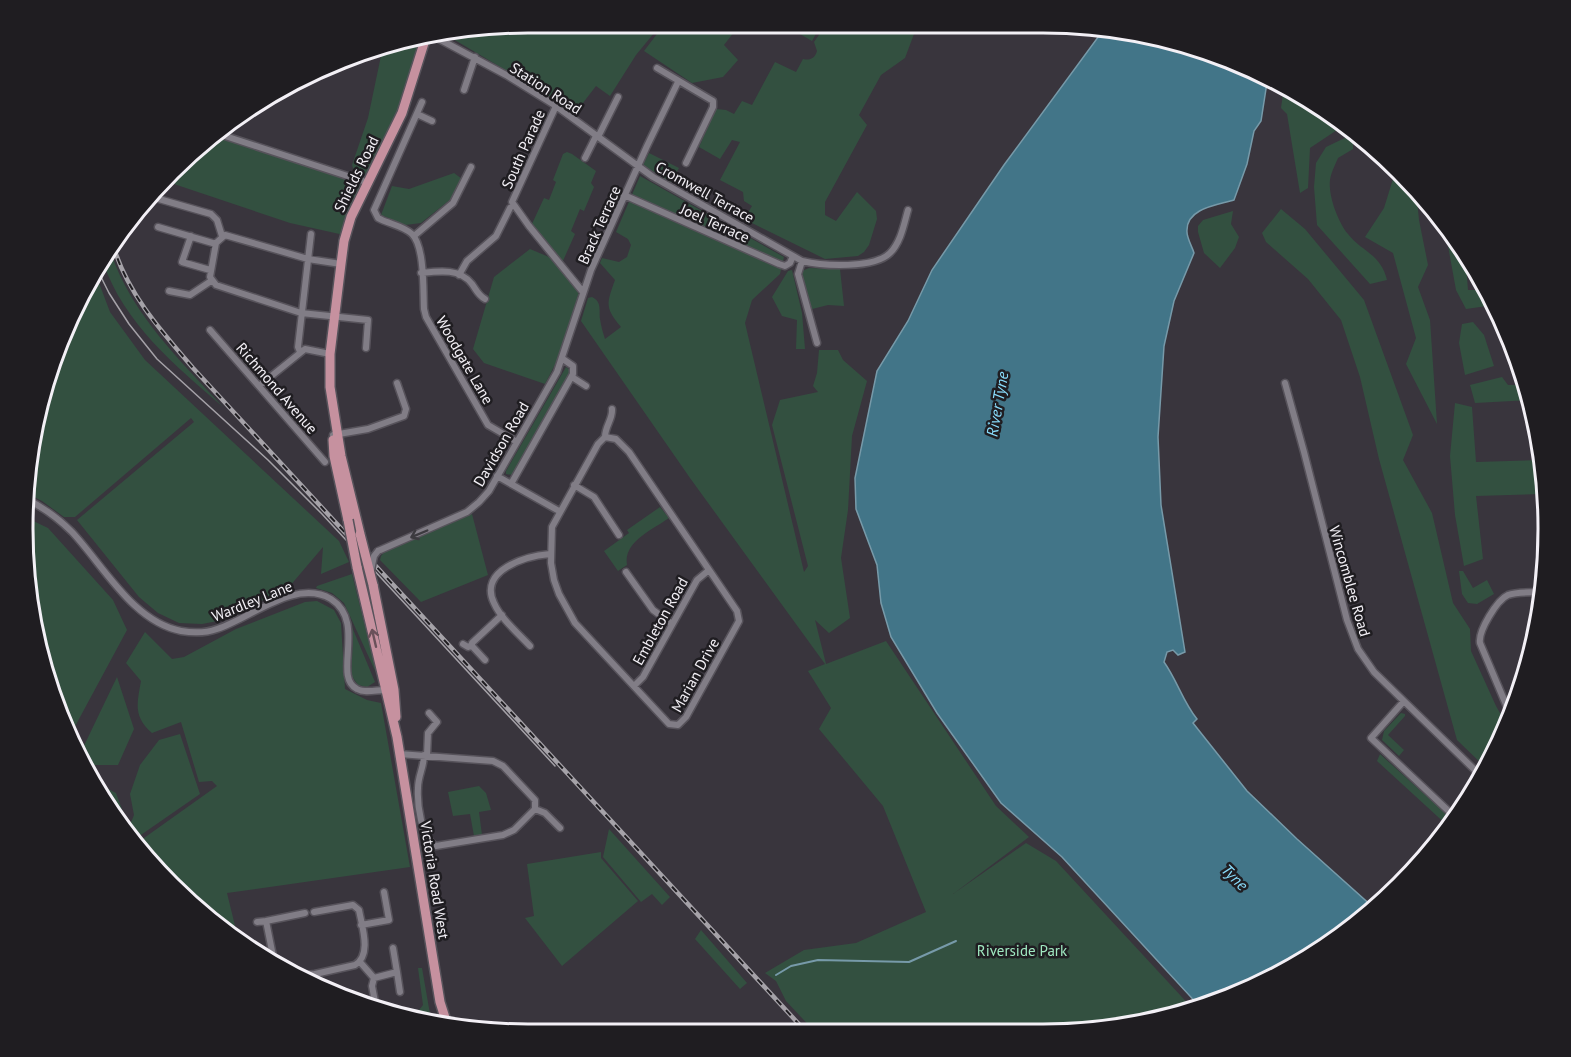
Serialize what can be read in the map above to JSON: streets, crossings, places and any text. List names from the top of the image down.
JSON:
{
  "streets": {
    "main road": ["Shields Road", "Victoria Road West"],
    "street": [
      "Station Road",
      "South Parade",
      "Cromwell Terrace",
      "Joel Terrace",
      "Brack Terrace",
      "Woodgate Lane",
      "Richmond Avenue",
      "Davidson Road",
      "Wincomblee Road",
      "Wardley Lane",
      "Embleton Road",
      "Marian Drive"
    ]
  },
  "crossings": [
    ["Station Road", "South Parade"],
    ["Station Road", "Cromwell Terrace"],
    ["Station Road", "Brack Terrace"],
    ["Cromwell Terrace", "Joel Terrace"],
    ["Cromwell Terrace", "Brack Terrace"],
    ["Joel Terrace", "Brack Terrace"],
    ["Brack Terrace", "Davidson Road"],
    ["Woodgate Lane", "Davidson Road"],
    ["Wardley Lane", "Victoria Road West"],
    ["Embleton Road", "Marian Drive"]
  ],
  "one_way": ["Davidson Road"],
  "water": ["River Tyne", "Tyne"],
  "parks": ["Riverside Park"]
}
